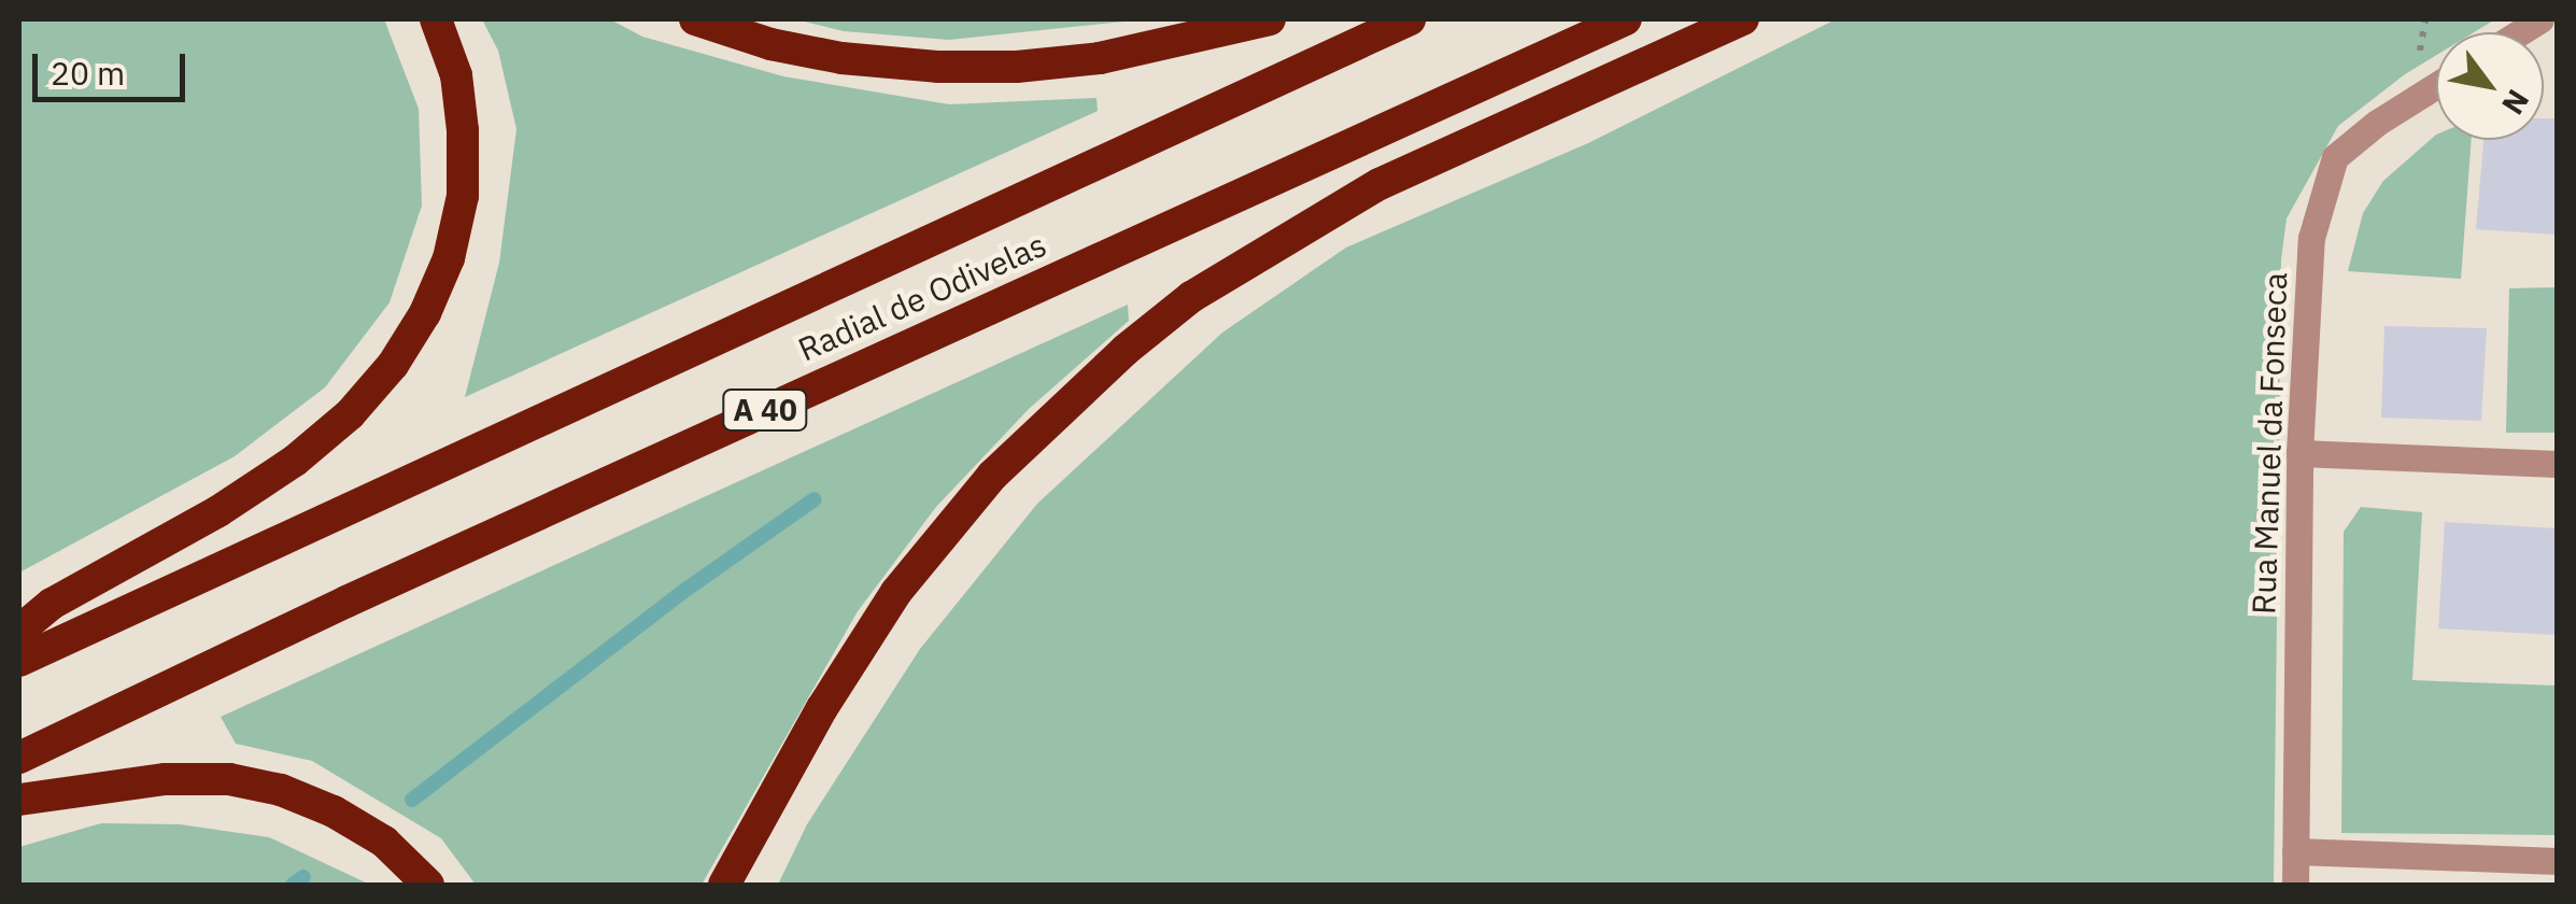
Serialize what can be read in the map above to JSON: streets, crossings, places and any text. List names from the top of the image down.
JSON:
{
  "streets": {
    "highway": ["Radial de Odivelas", "A 40"],
    "street": ["Rua Manuel da Fonseca"]
  },
  "scale_bar": "20 m",
  "north": "bottom right"
}
